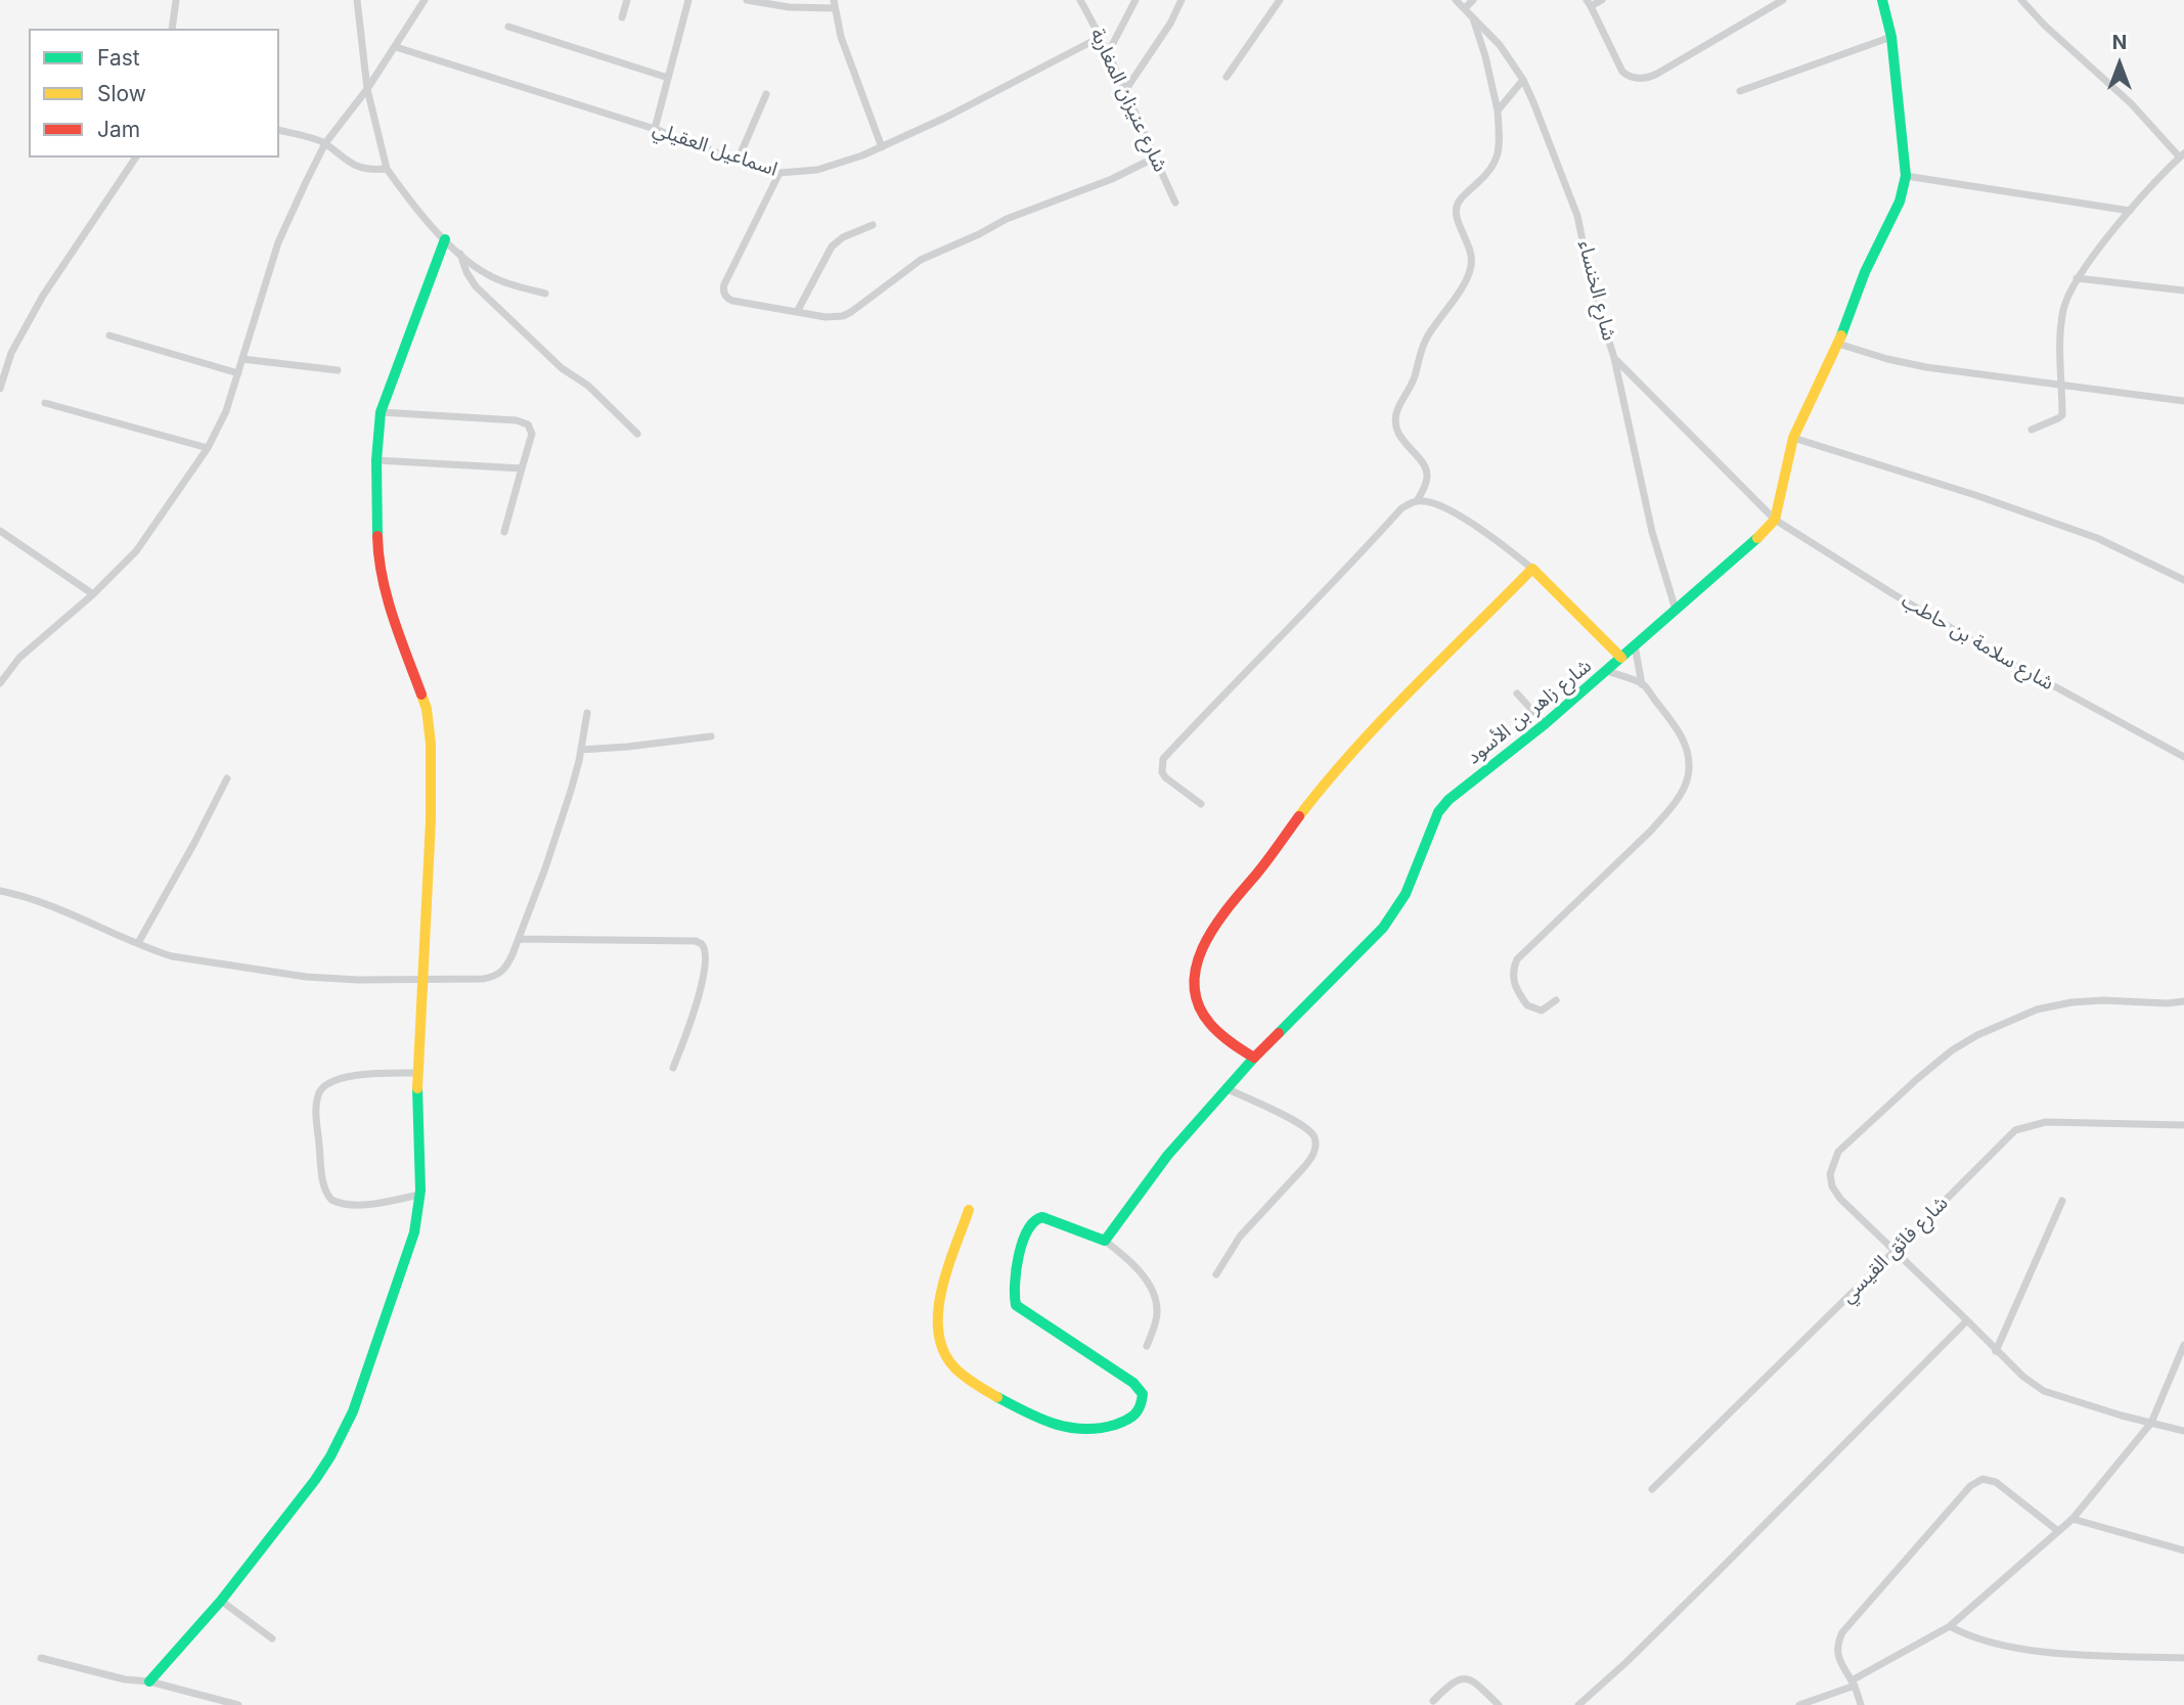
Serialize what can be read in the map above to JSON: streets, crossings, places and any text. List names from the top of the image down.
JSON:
{
  "streets": {
    "street": [
      "شارع عنيزان المغاربة",
      "اسماعيل العقيلي",
      "شارع الخنساء",
      "شارع سلامة بن حاطب",
      "شارع زاهر بن الأسود",
      "شارع فائق القيسي"
    ]
  },
  "crossings": [
    ["شارع عنيزان المغاربة", "اسماعيل العقيلي"],
    ["شارع الخنساء", "شارع سلامة بن حاطب"],
    ["شارع الخنساء", "شارع زاهر بن الأسود"],
    ["شارع سلامة بن حاطب", "شارع زاهر بن الأسود"]
  ],
  "legend": ["Fast", "Slow", "Jam"],
  "north": "top"
}
